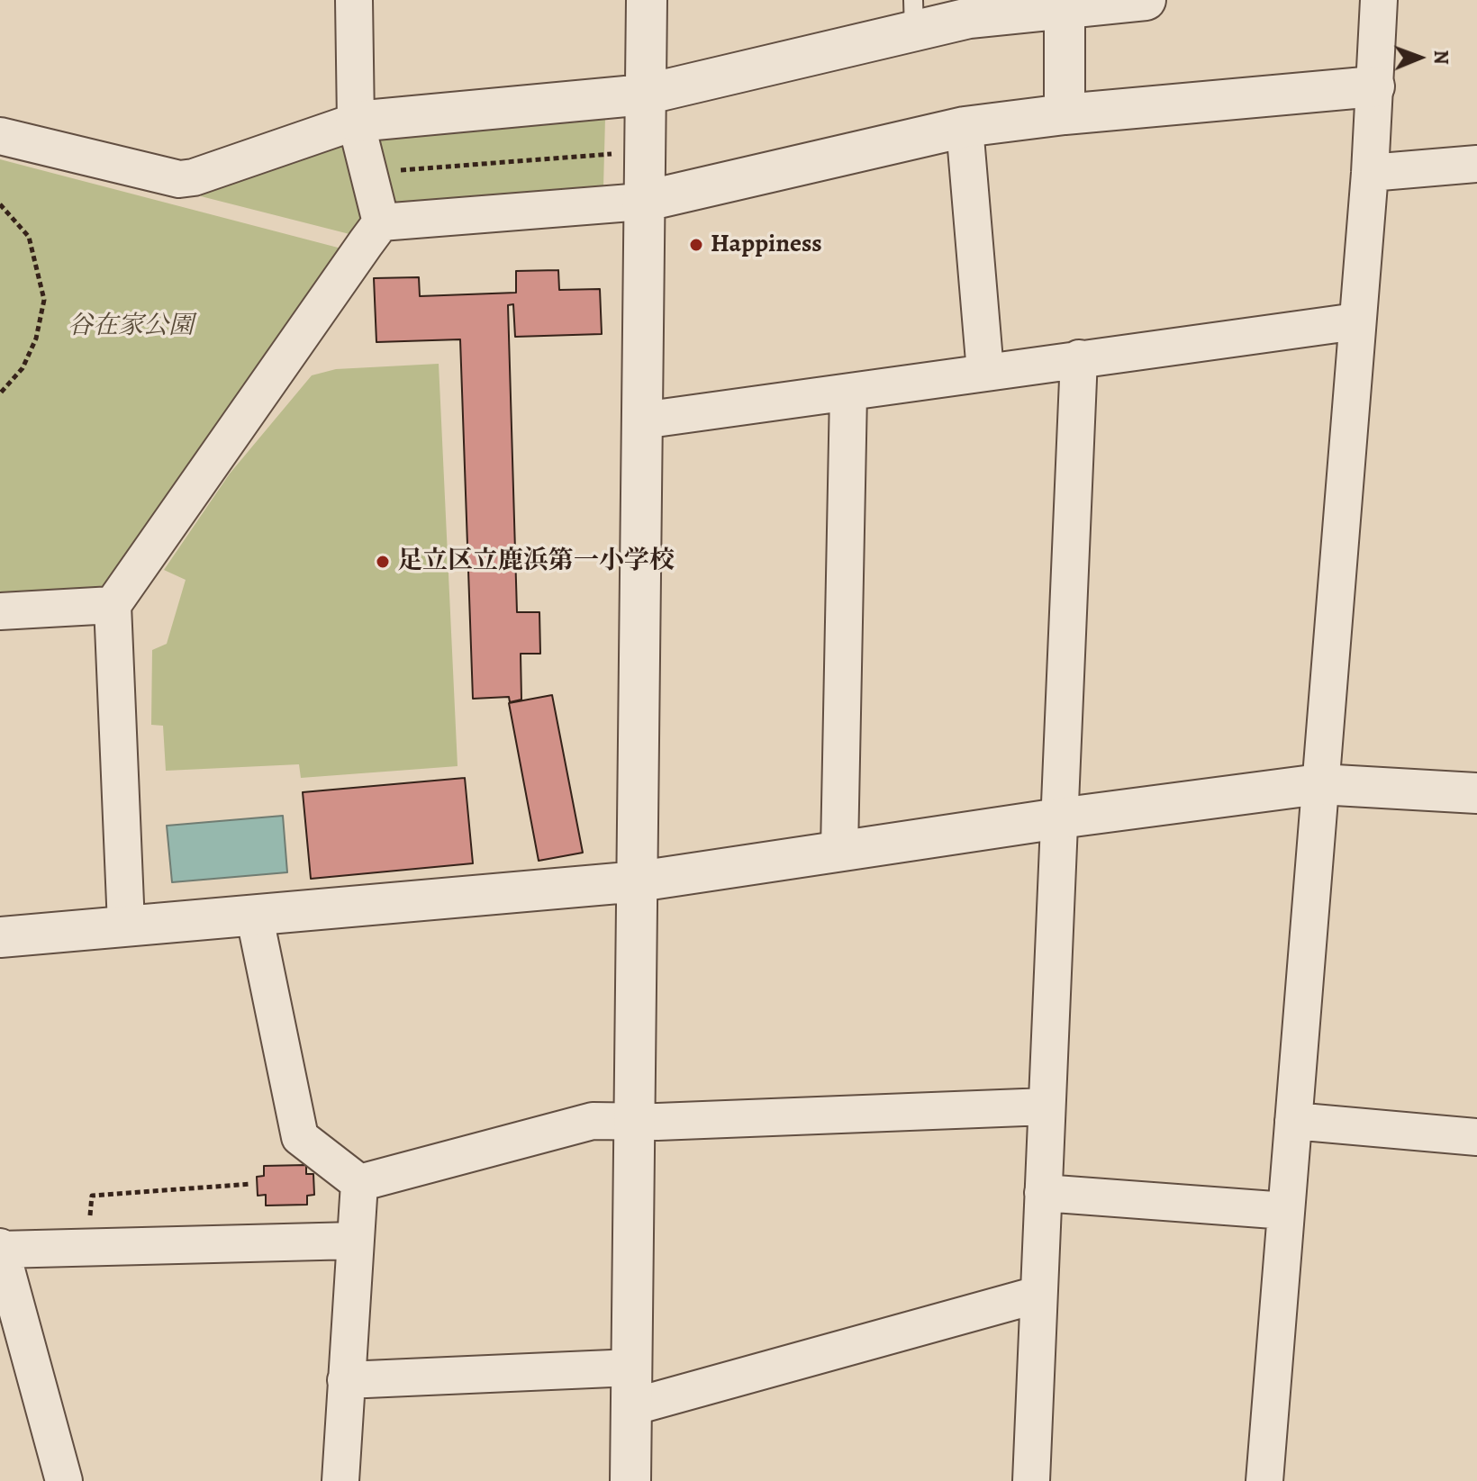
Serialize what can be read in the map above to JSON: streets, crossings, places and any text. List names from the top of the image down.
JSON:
{
  "parks": ["谷在家公園"],
  "places": ["Happiness", "足立区立鹿浜第一小学校"],
  "north": "right"
}
